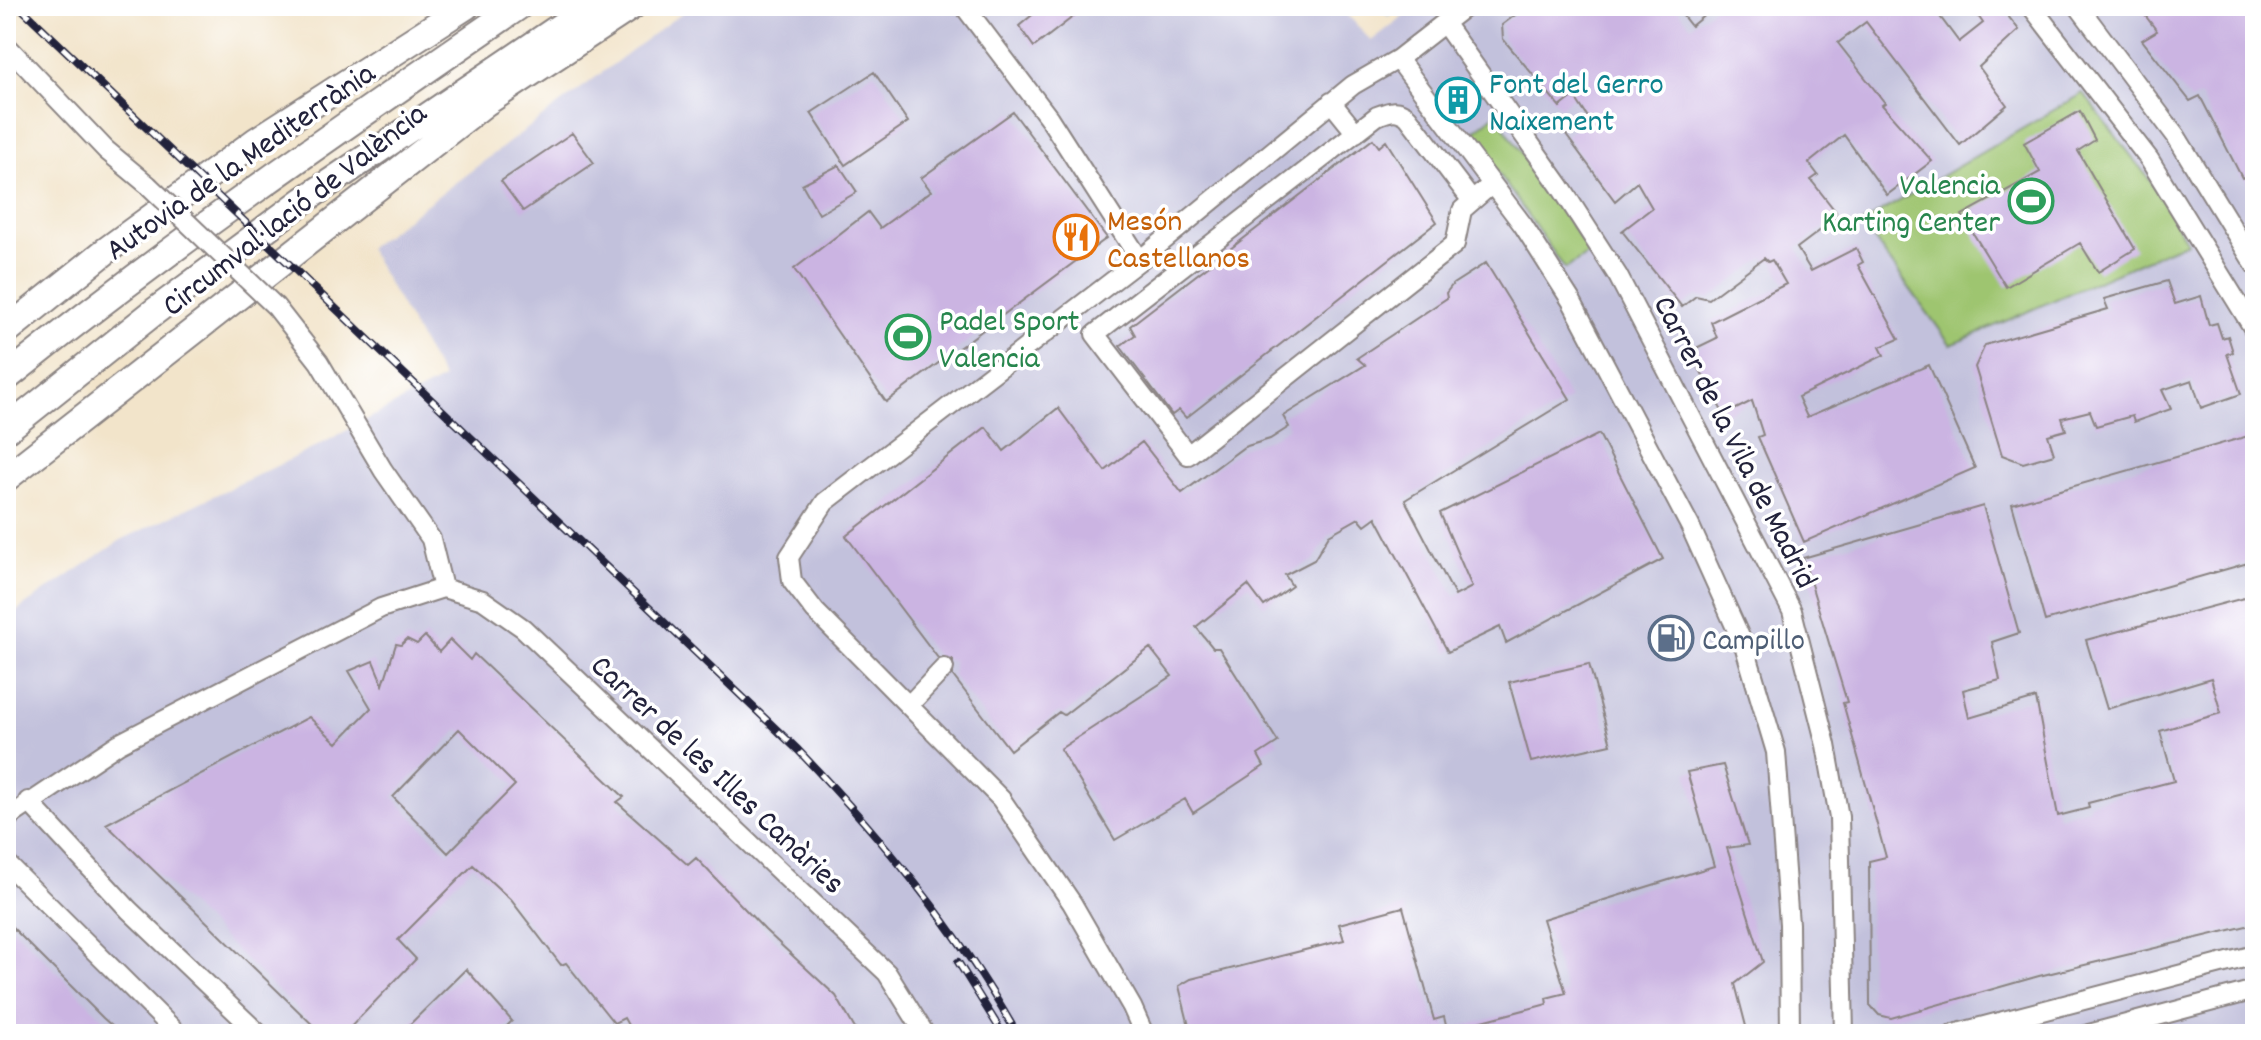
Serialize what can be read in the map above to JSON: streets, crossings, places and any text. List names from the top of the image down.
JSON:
{
  "streets": {
    "highway": ["Autovia de la Mediterrània", "Circumval·lació de València"],
    "street": ["Carrer de la Vila de Madrid", "Carrer de les Illes Canàries"]
  },
  "places": {
    "building": ["Font del Gerro Naixement"],
    "sports": ["Valencia Karting Center", "Padel Sport Valencia"],
    "restaurant": ["Mesón Castellanos"],
    "fuel station": ["Campillo"]
  }
}
